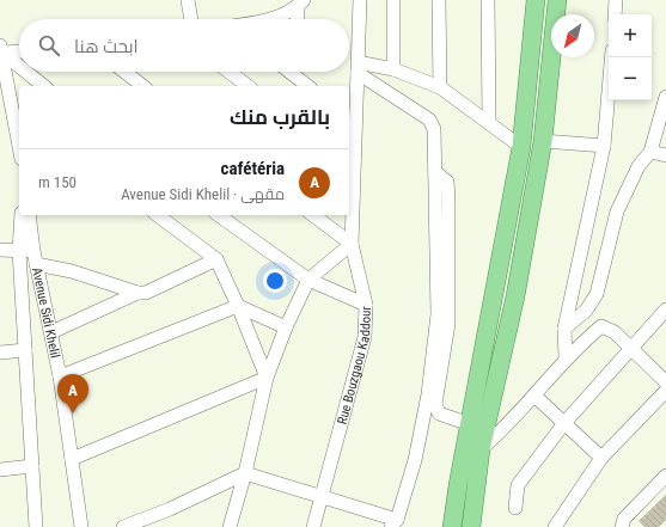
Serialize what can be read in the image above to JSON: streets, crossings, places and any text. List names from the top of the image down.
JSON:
{
  "streets": {
    "street": ["Avenue Sidi Khelil", "Rue Bouzgaou Kaddour"]
  },
  "north": "bottom left",
  "page": {
    "map_buttons": ["+", "−"],
    "search": "ابحث هنا",
    "heading": "بالقرب منك",
    "list": [
      {
        "mark": "A",
        "name": "cafétéria",
        "note": "مقهى · Avenue Sidi Khelil",
        "value": "150 m"
      }
    ],
    "pins": "A"
  }
}
